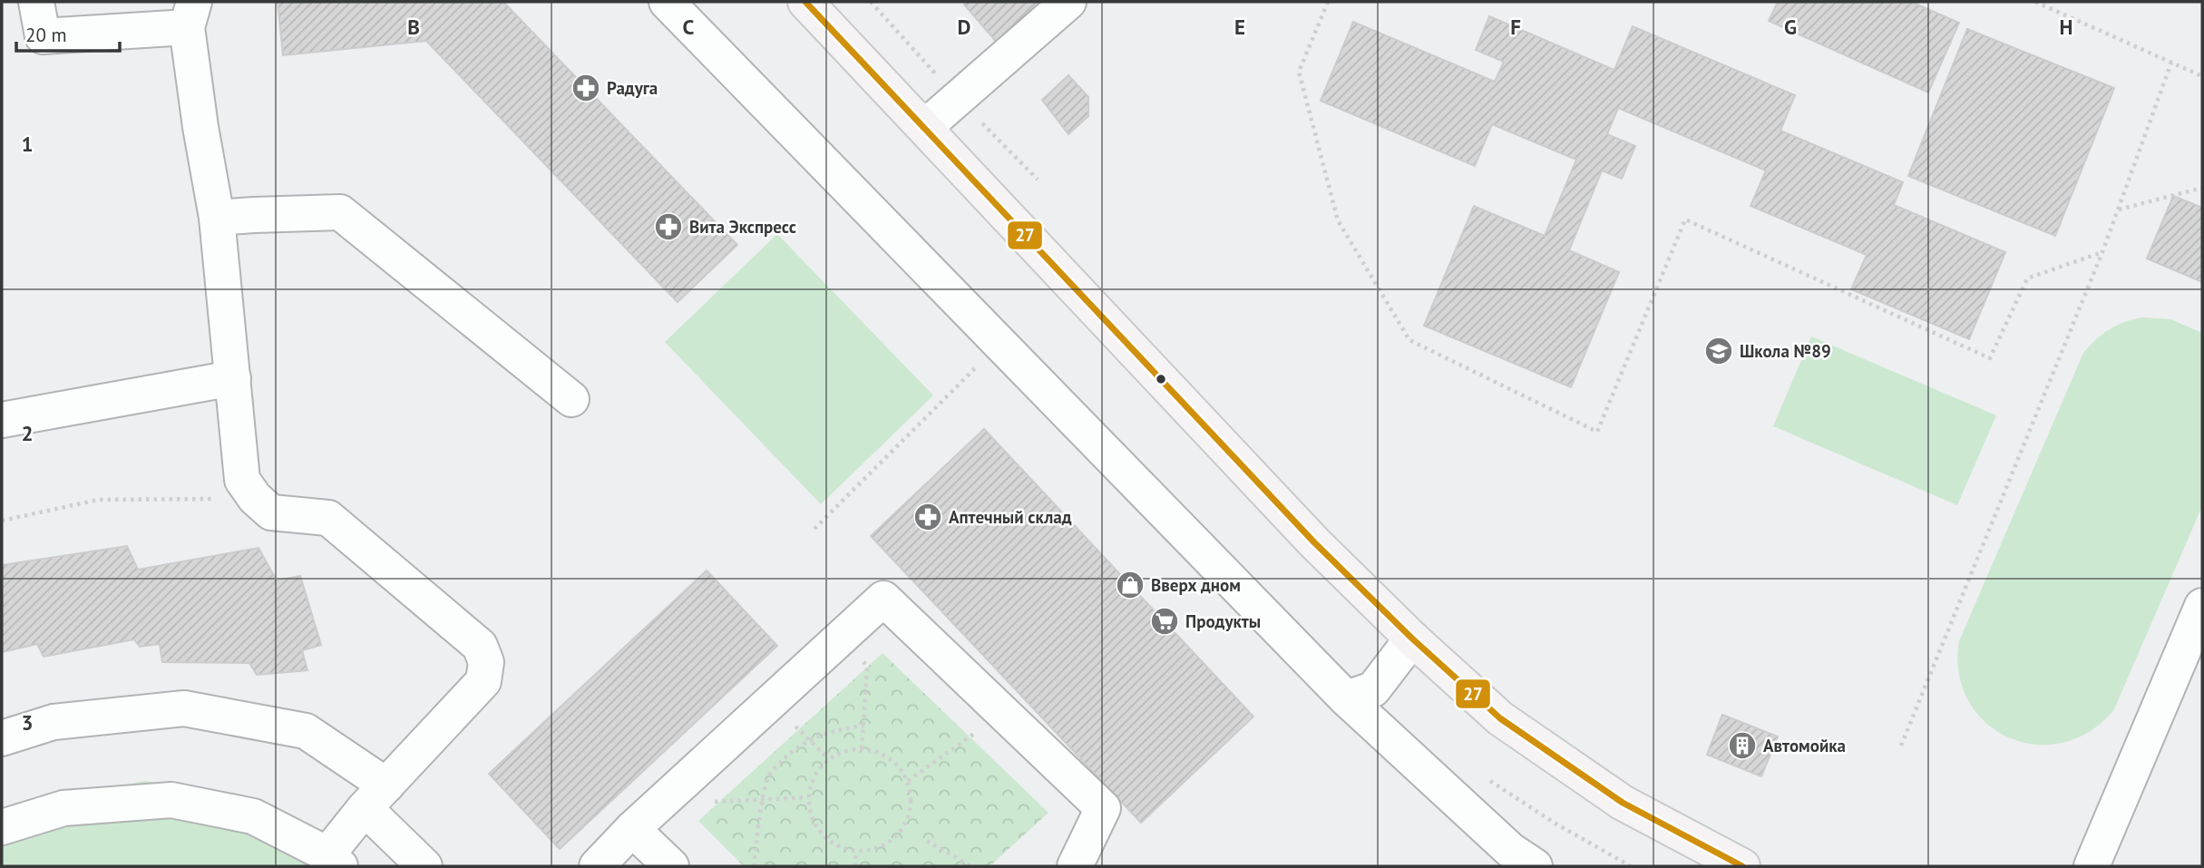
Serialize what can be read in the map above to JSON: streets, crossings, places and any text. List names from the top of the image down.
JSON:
{
  "places": {
    "pharmacy": ["Радуга", "Вита Экспресс", "Аптечный склад"],
    "school or university": ["Школа №89"],
    "shop": ["Вверх дном"],
    "supermarket": ["Продукты"],
    "building": ["Автомойка"]
  },
  "lines": ["transit line 27"],
  "scale_bar": "20 m",
  "grid": {
    "columns": [
      "B",
      "C",
      "D",
      "E",
      "F",
      "G",
      "H"
    ],
    "rows": ["1", "2", "3"]
  }
}
